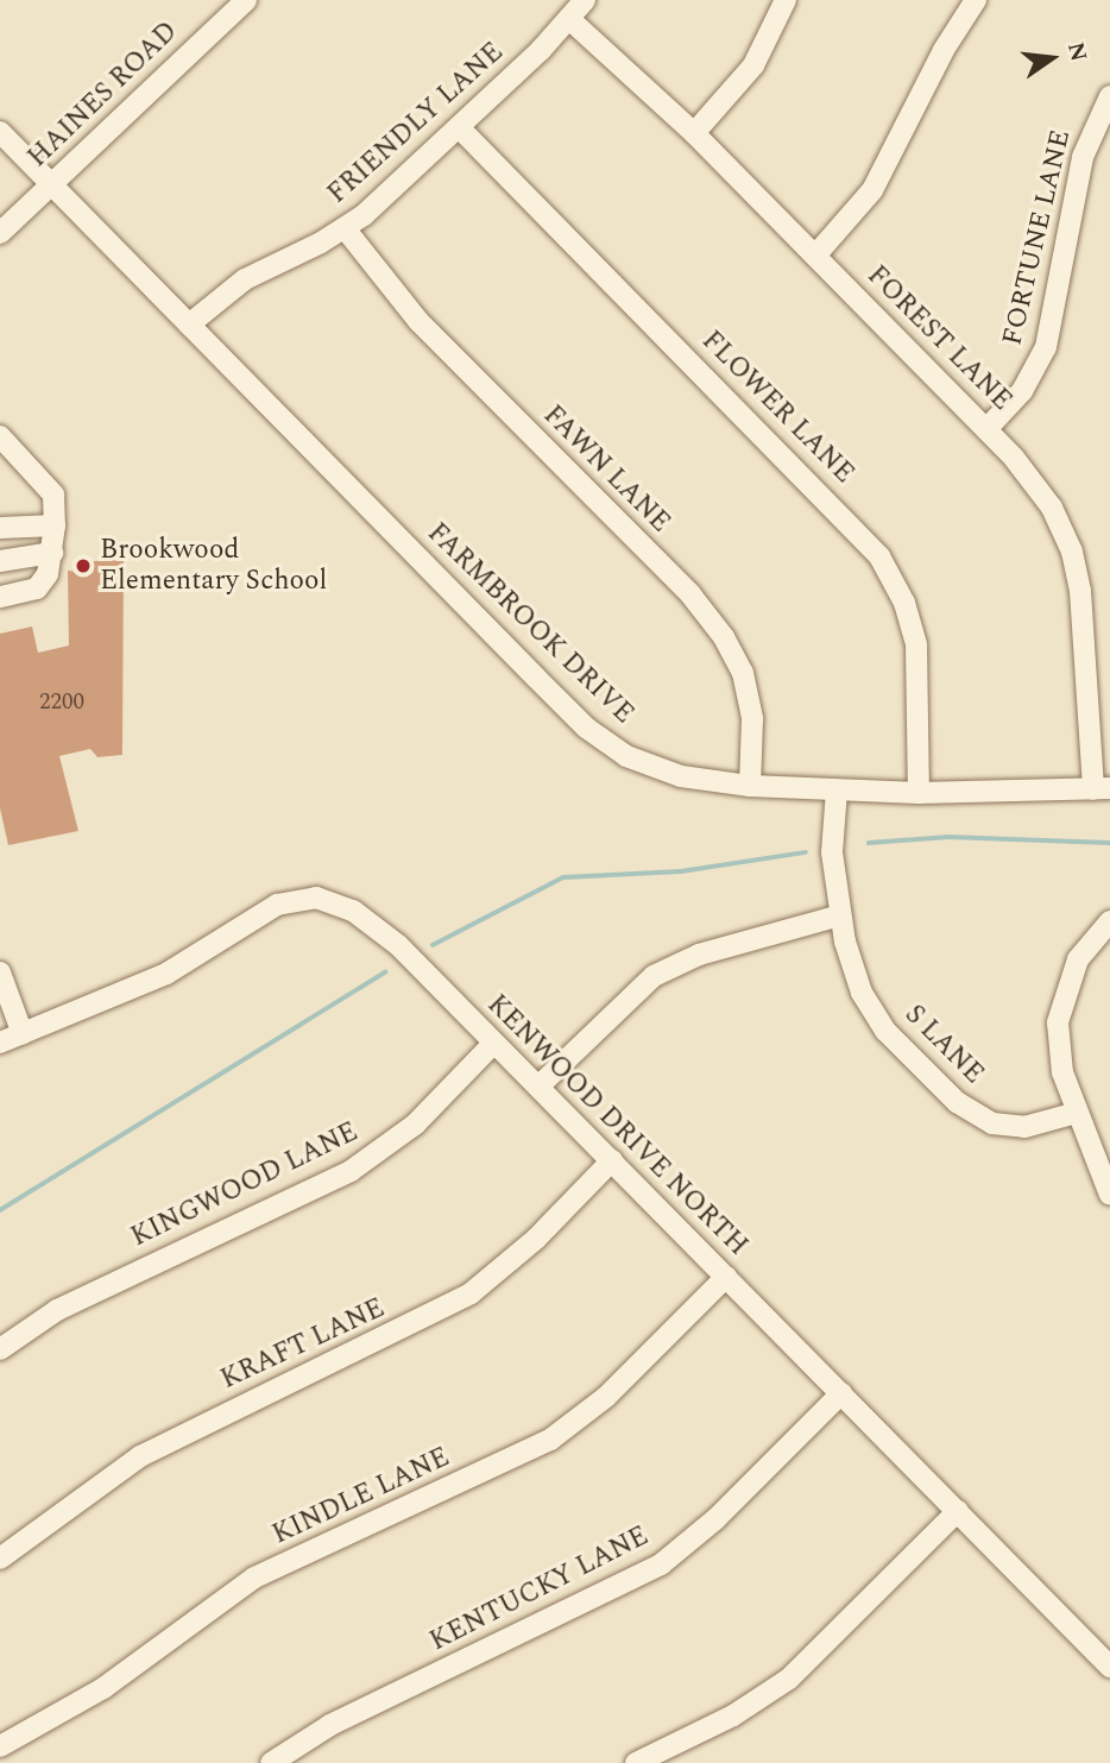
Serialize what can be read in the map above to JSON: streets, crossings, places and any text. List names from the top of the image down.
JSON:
{
  "streets": {
    "street": [
      "HAINES ROAD",
      "FRIENDLY LANE",
      "FORTUNE LANE",
      "FOREST LANE",
      "FLOWER LANE",
      "FAWN LANE",
      "FARMBROOK DRIVE",
      "S LANE",
      "KENWOOD DRIVE NORTH",
      "KINGWOOD LANE",
      "KRAFT LANE",
      "KINDLE LANE",
      "KENTUCKY LANE"
    ]
  },
  "crossings": [
    ["HAINES ROAD", "FARMBROOK DRIVE"],
    ["FRIENDLY LANE", "FOREST LANE"],
    ["FRIENDLY LANE", "FLOWER LANE"],
    ["FRIENDLY LANE", "FAWN LANE"],
    ["FRIENDLY LANE", "FARMBROOK DRIVE"],
    ["FORTUNE LANE", "FOREST LANE"],
    ["FOREST LANE", "FARMBROOK DRIVE"],
    ["FLOWER LANE", "FARMBROOK DRIVE"],
    ["FAWN LANE", "FARMBROOK DRIVE"],
    ["FARMBROOK DRIVE", "S LANE"],
    ["KENWOOD DRIVE NORTH", "KINGWOOD LANE"],
    ["KENWOOD DRIVE NORTH", "KRAFT LANE"],
    ["KENWOOD DRIVE NORTH", "KINDLE LANE"],
    ["KENWOOD DRIVE NORTH", "KENTUCKY LANE"]
  ],
  "places": ["Brookwood Elementary School"],
  "house_numbers": ["2200"],
  "north": "right"
}
